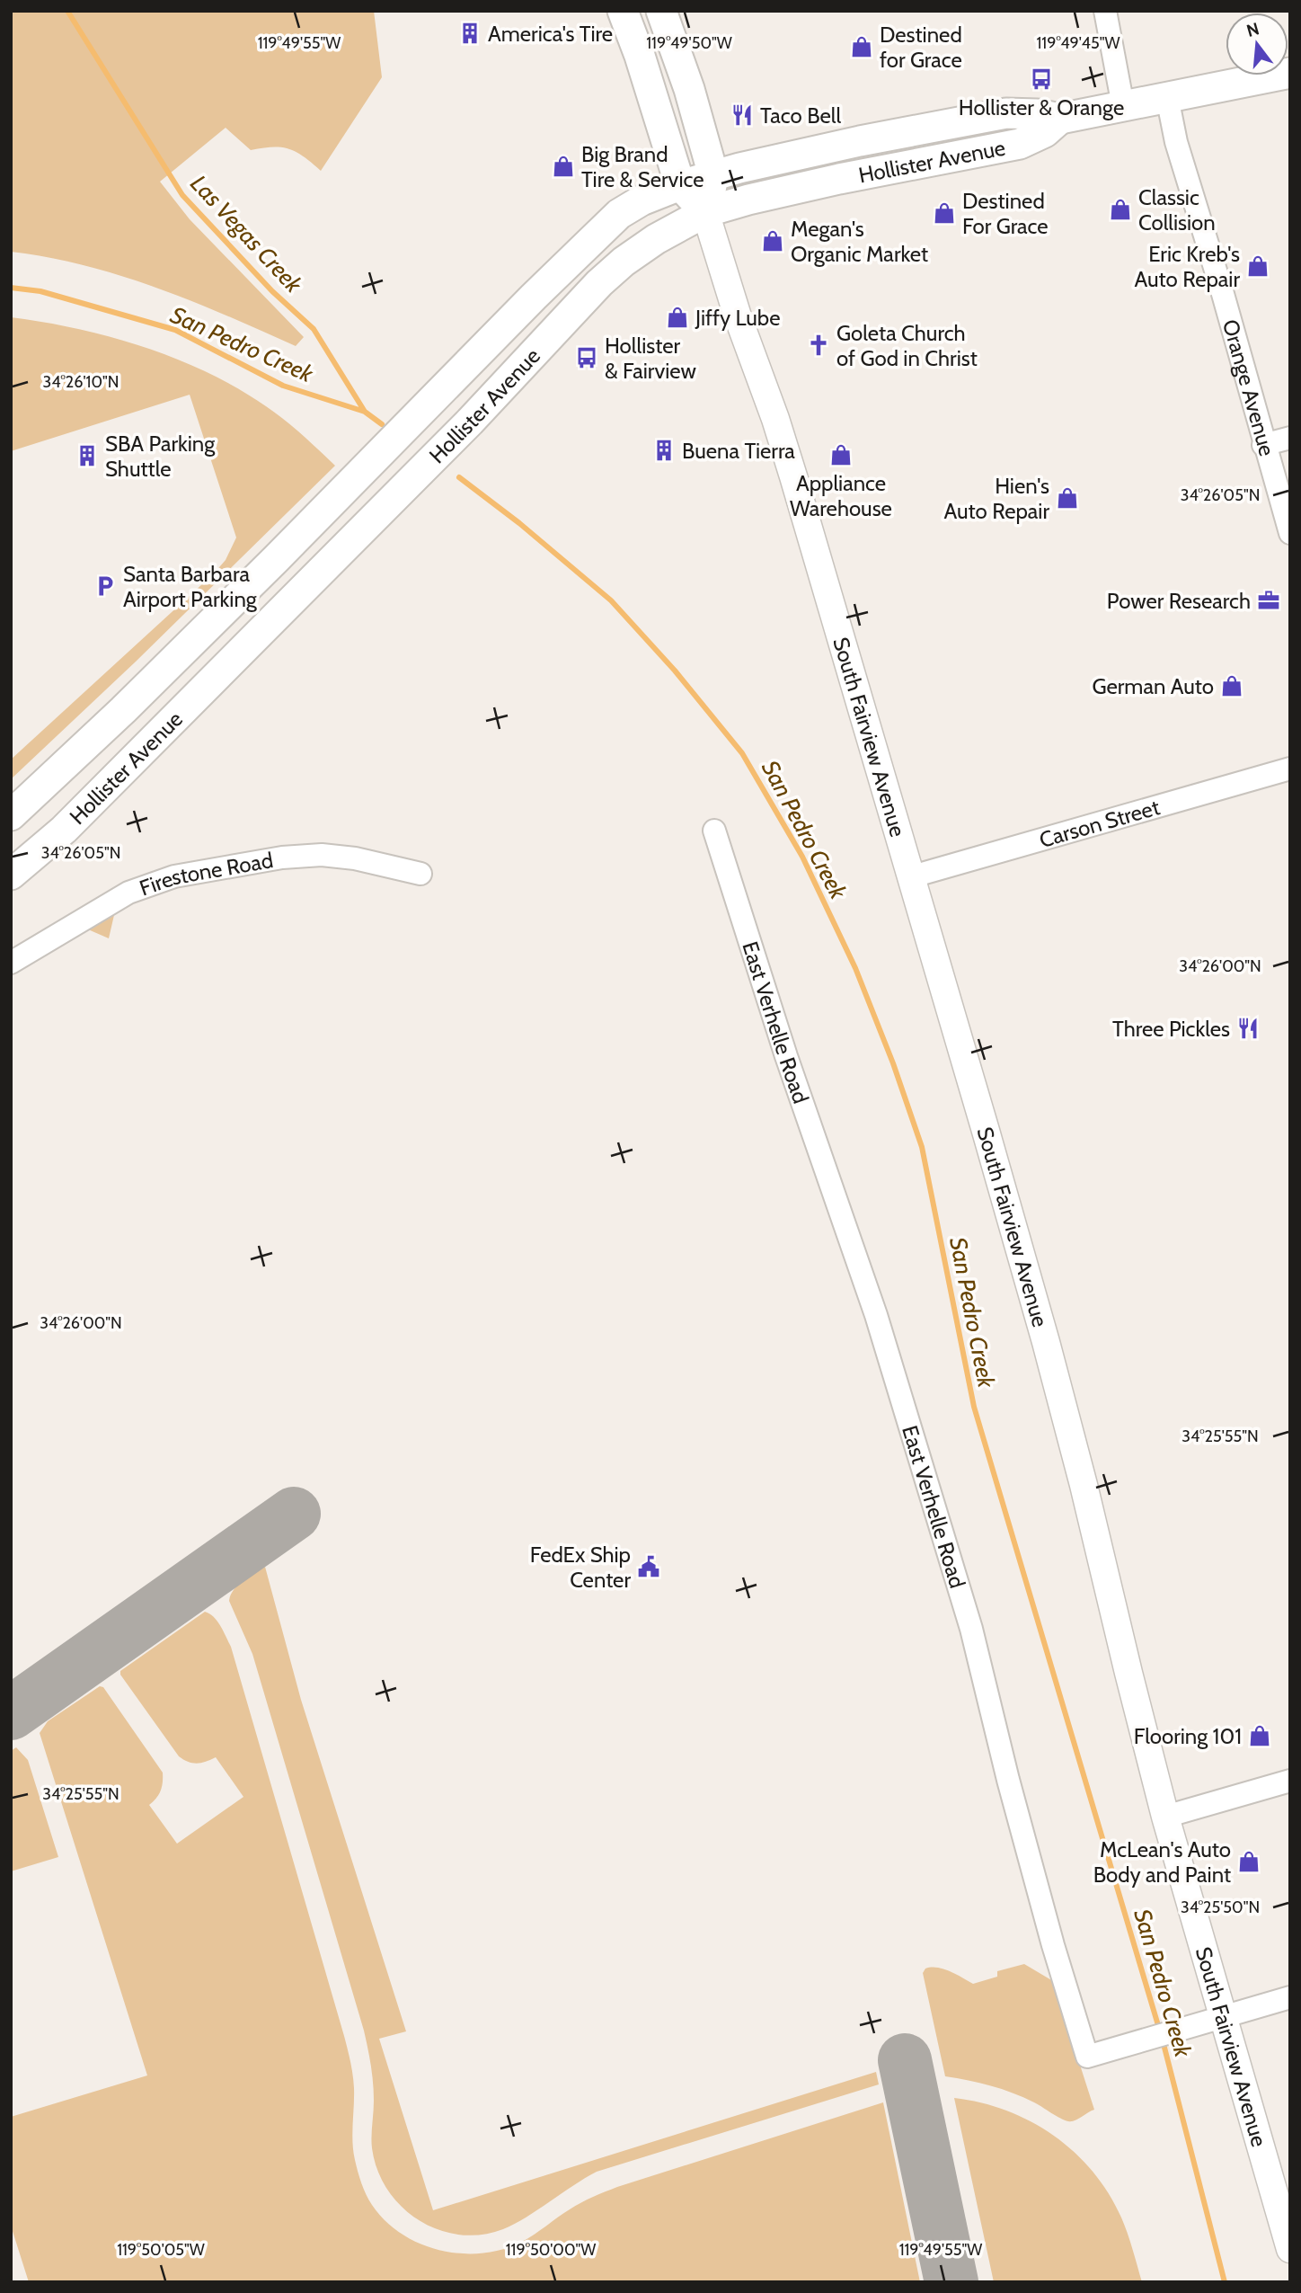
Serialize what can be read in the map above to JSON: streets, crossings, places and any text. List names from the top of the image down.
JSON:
{
  "streets": {
    "main road": ["Hollister Avenue", "South Fairview Avenue"],
    "street": [
      "Orange Avenue",
      "Carson Street",
      "Firestone Road",
      "East Verhelle Road"
    ]
  },
  "crossings": [
    ["Hollister Avenue", "Orange Avenue"],
    ["Hollister Avenue", "South Fairview Avenue"],
    ["South Fairview Avenue", "Carson Street"],
    ["South Fairview Avenue", "East Verhelle Road"]
  ],
  "water": ["Las Vegas Creek", "San Pedro Creek"],
  "places": {
    "building": ["America's Tire", "Buena Tierra", "SBA Parking Shuttle"],
    "shop": [
      "Destined for Grace",
      "Big Brand Tire & Service",
      "Classic Collision",
      "Destined For Grace",
      "Megan's Organic Market",
      "Eric Kreb's Auto Repair",
      "Jiffy Lube",
      "Appliance Warehouse",
      "Hien's Auto Repair",
      "German Auto",
      "Flooring 101",
      "McLean's Auto Body and Paint"
    ],
    "bus stop": ["Hollister & Orange", "Hollister & Fairview"],
    "restaurant": ["Taco Bell", "Three Pickles"],
    "church": ["Goleta Church of God in Christ"],
    "parking": ["Santa Barbara Airport Parking"],
    "office": ["Power Research"],
    "public building": ["FedEx Ship Center"]
  },
  "north": "top",
  "coordinates": [
    "119°49'55\"W",
    "119°49'50\"W",
    "119°49'45\"W",
    "34°26'10\"N",
    "34°26'05\"N",
    "34°26'00\"N",
    "34°25'55\"N",
    "34°25'50\"N",
    "119°50'05\"W",
    "119°50'00\"W"
  ]
}
